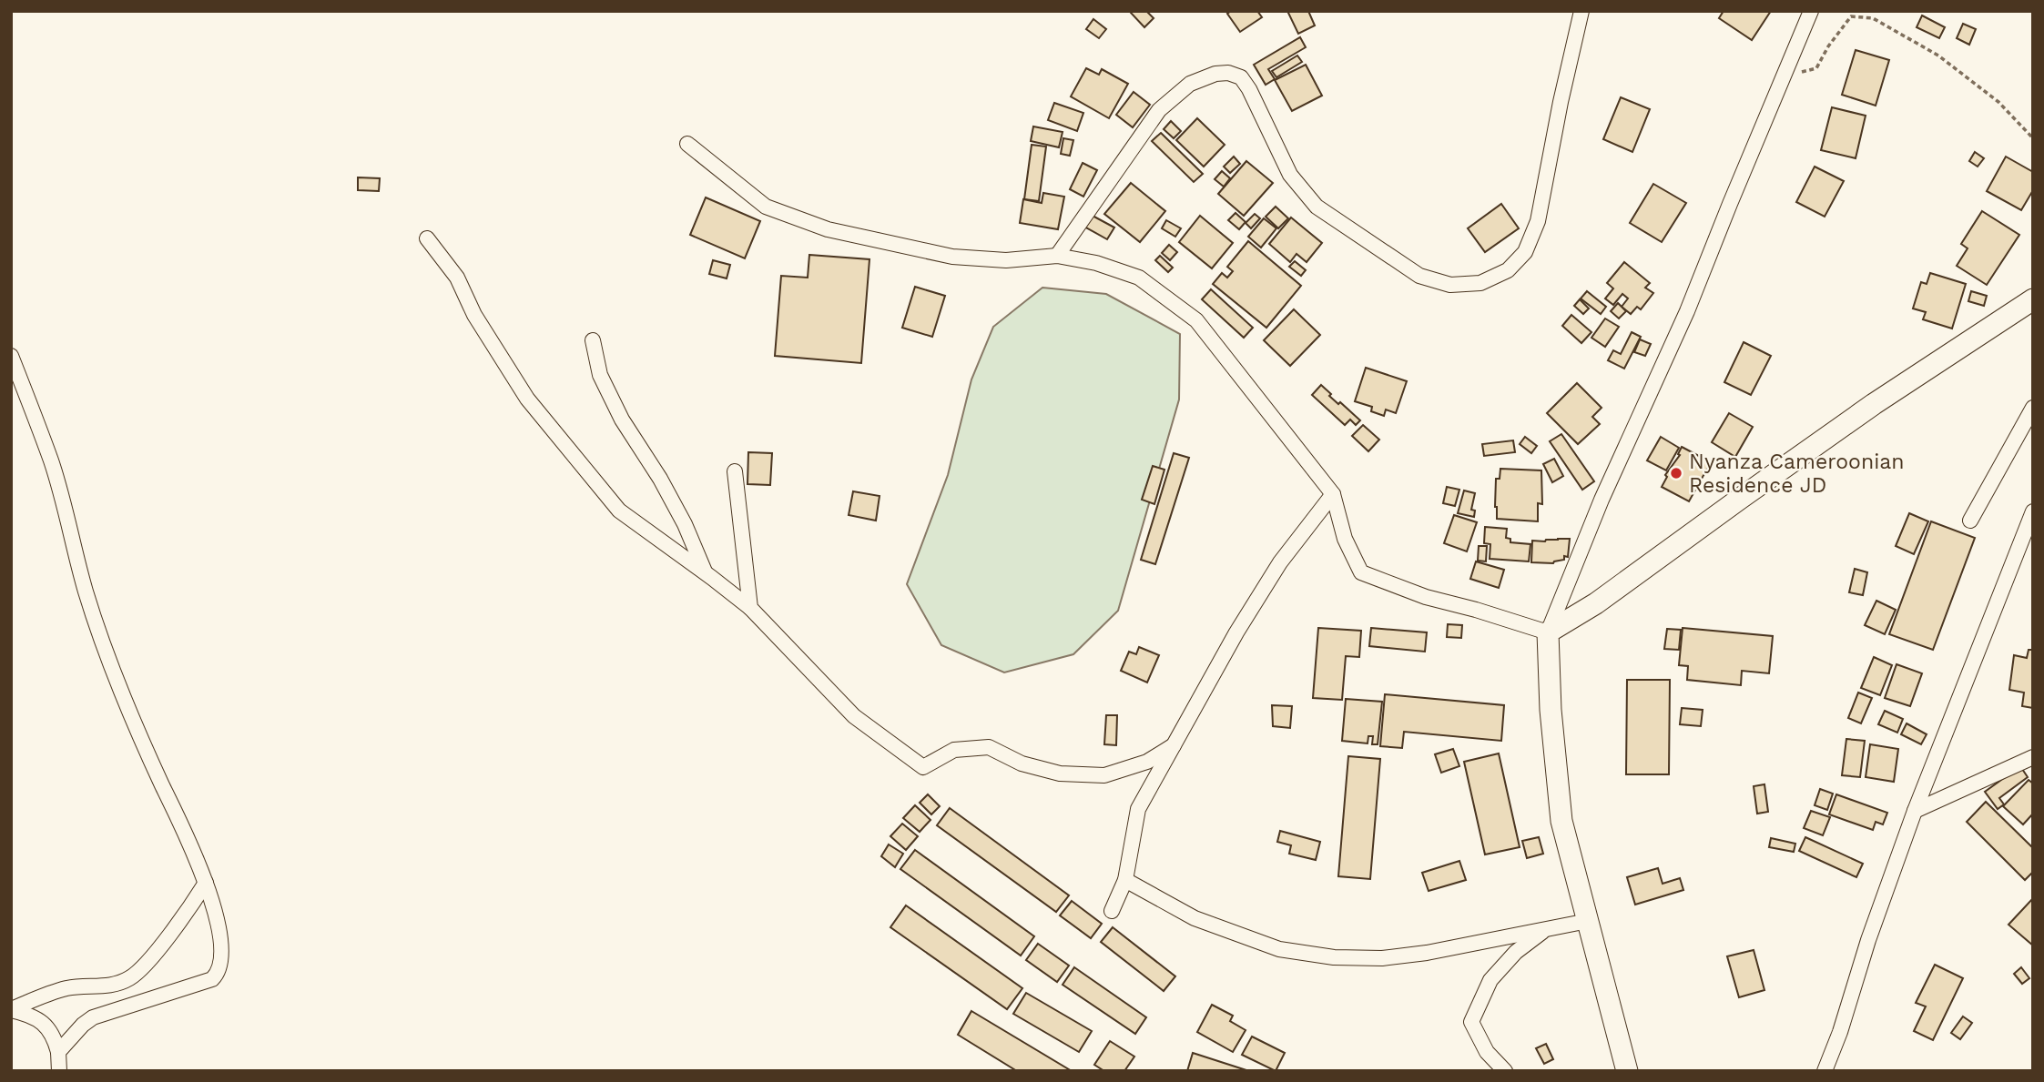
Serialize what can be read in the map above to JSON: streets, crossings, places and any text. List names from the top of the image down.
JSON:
{
  "places": ["Nyanza Cameroonian Residence JD"]
}
